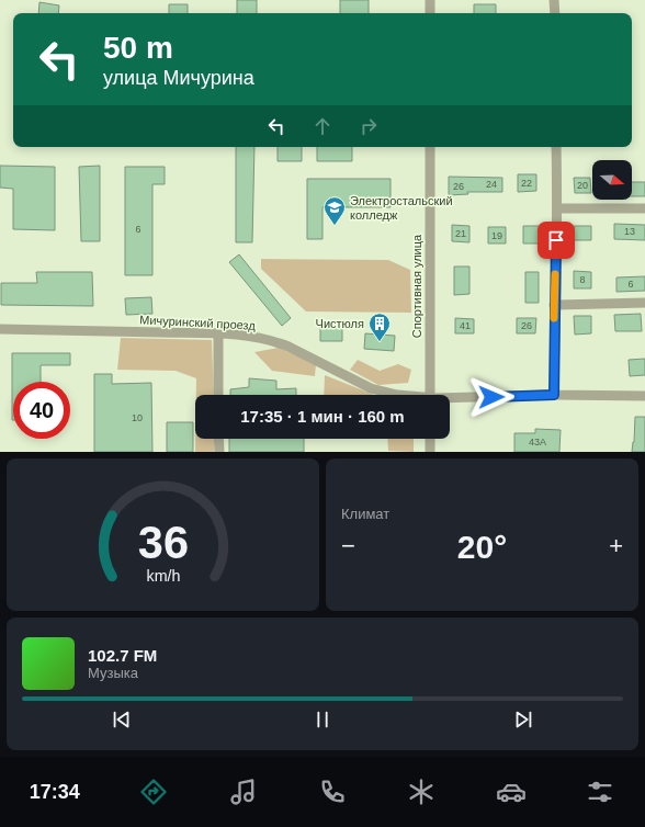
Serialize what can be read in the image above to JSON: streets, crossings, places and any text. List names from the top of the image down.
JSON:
{
  "streets": {
    "street": ["Спортивная улица", "Мичуринский проезд"]
  },
  "places": {
    "school or university": ["Электростальский колледж"],
    "building": ["Чистюля"]
  },
  "house_numbers": [
    "22",
    "24",
    "20",
    "26",
    "6",
    "13",
    "21",
    "19",
    "8",
    "6",
    "41",
    "26",
    "10",
    "43А"
  ],
  "north": "right",
  "page": {
    "turn": ["50 m", "улица Мичурина"],
    "limit": "40",
    "trip": "17:35 · 1 мин · 160 m",
    "tile": "Климат",
    "heat": ["−", "20°", "+"],
    "song": ["102.7 FM", "Музыка"],
    "tabs": "17:34",
    "gauge": ["36", "km/h"]
  }
}
